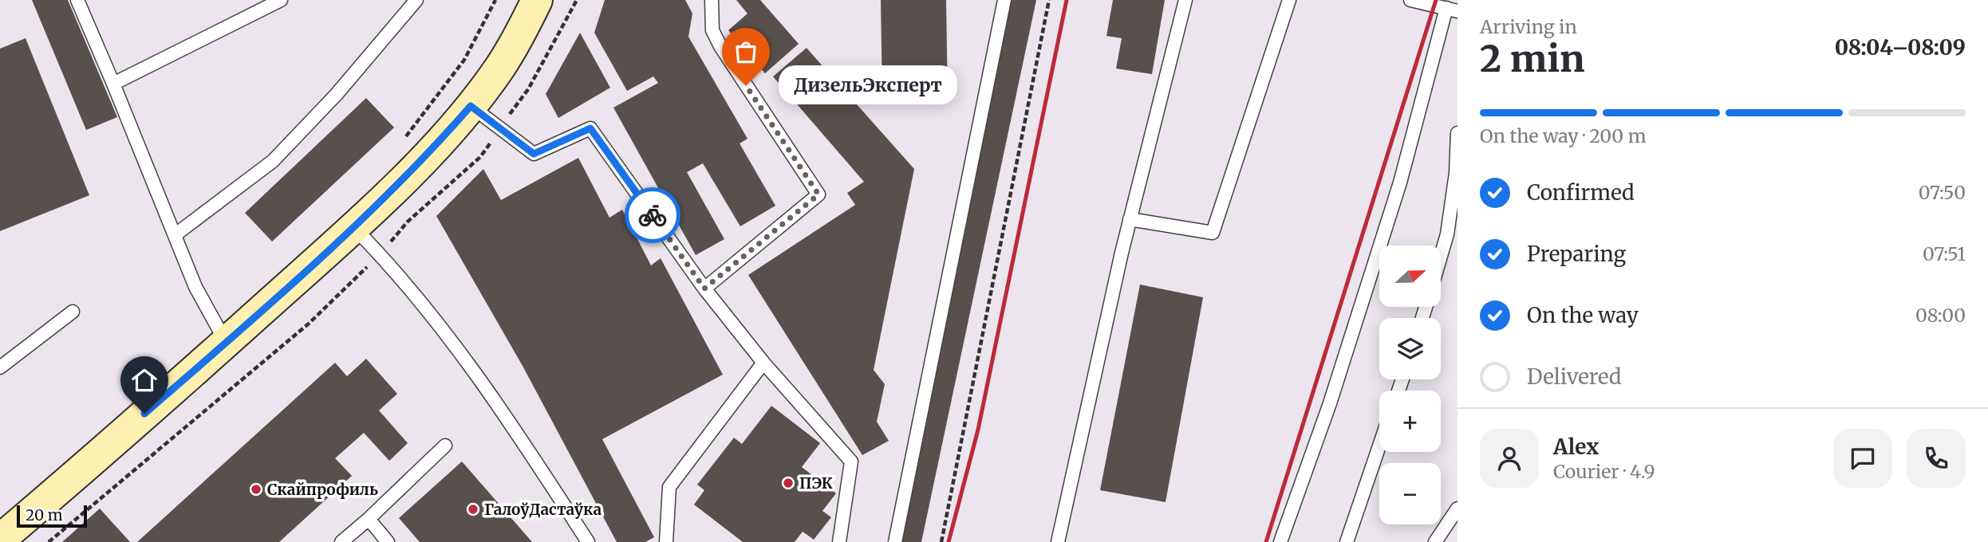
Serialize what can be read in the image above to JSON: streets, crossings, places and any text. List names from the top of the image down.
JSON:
{
  "places": [
    "ДизельЭксперт",
    "ПЭК",
    "Скайпрофиль",
    "ГалоўДастаўка"
  ],
  "scale_bar": "20 m",
  "north": "right",
  "page": {
    "heading": ["2 min", "Arriving in", "08:04–08:09"],
    "panel": ["Alex", "Courier · 4.9"],
    "bubble": "ДизельЭксперт",
    "bar": "On the way · 200 m",
    "list": [
      ["Confirmed", "07:50"],
      ["Preparing", "07:51"],
      ["On the way", "08:00"],
      "Delivered"
    ],
    "map_buttons": ["+", "−"],
    "scale": "20 m"
  }
}
